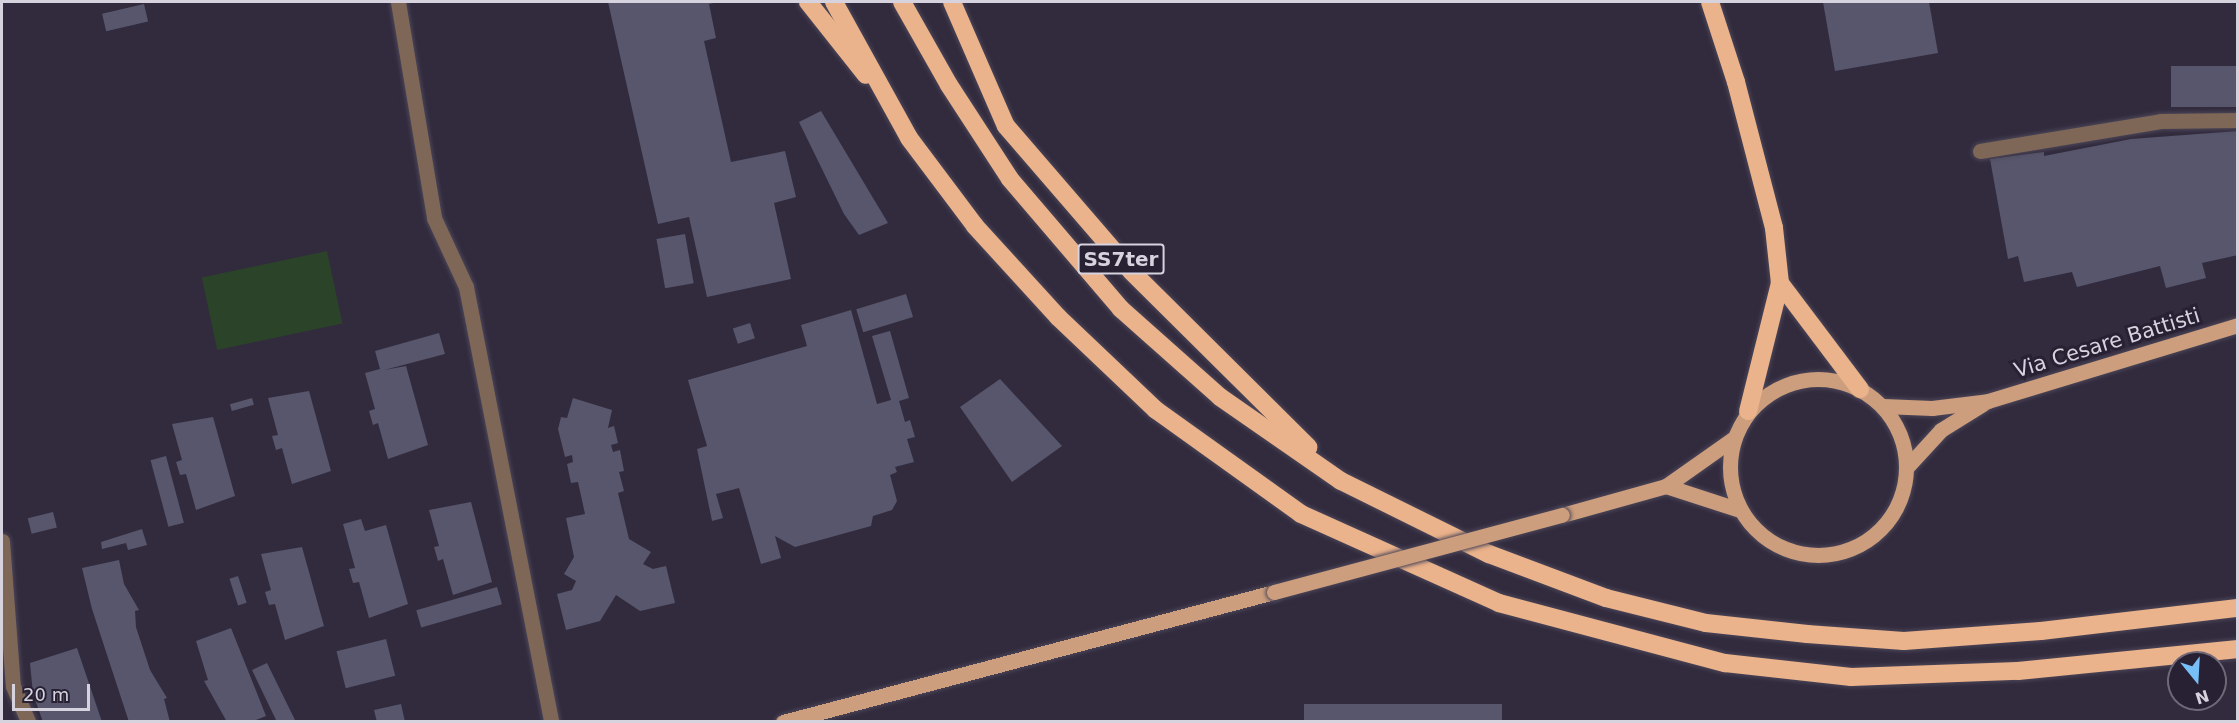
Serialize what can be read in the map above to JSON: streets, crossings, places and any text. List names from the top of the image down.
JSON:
{
  "streets": {
    "highway": ["SS7ter"],
    "main road": ["Via Cesare Battisti"]
  },
  "scale_bar": "20 m",
  "north": "bottom"
}
